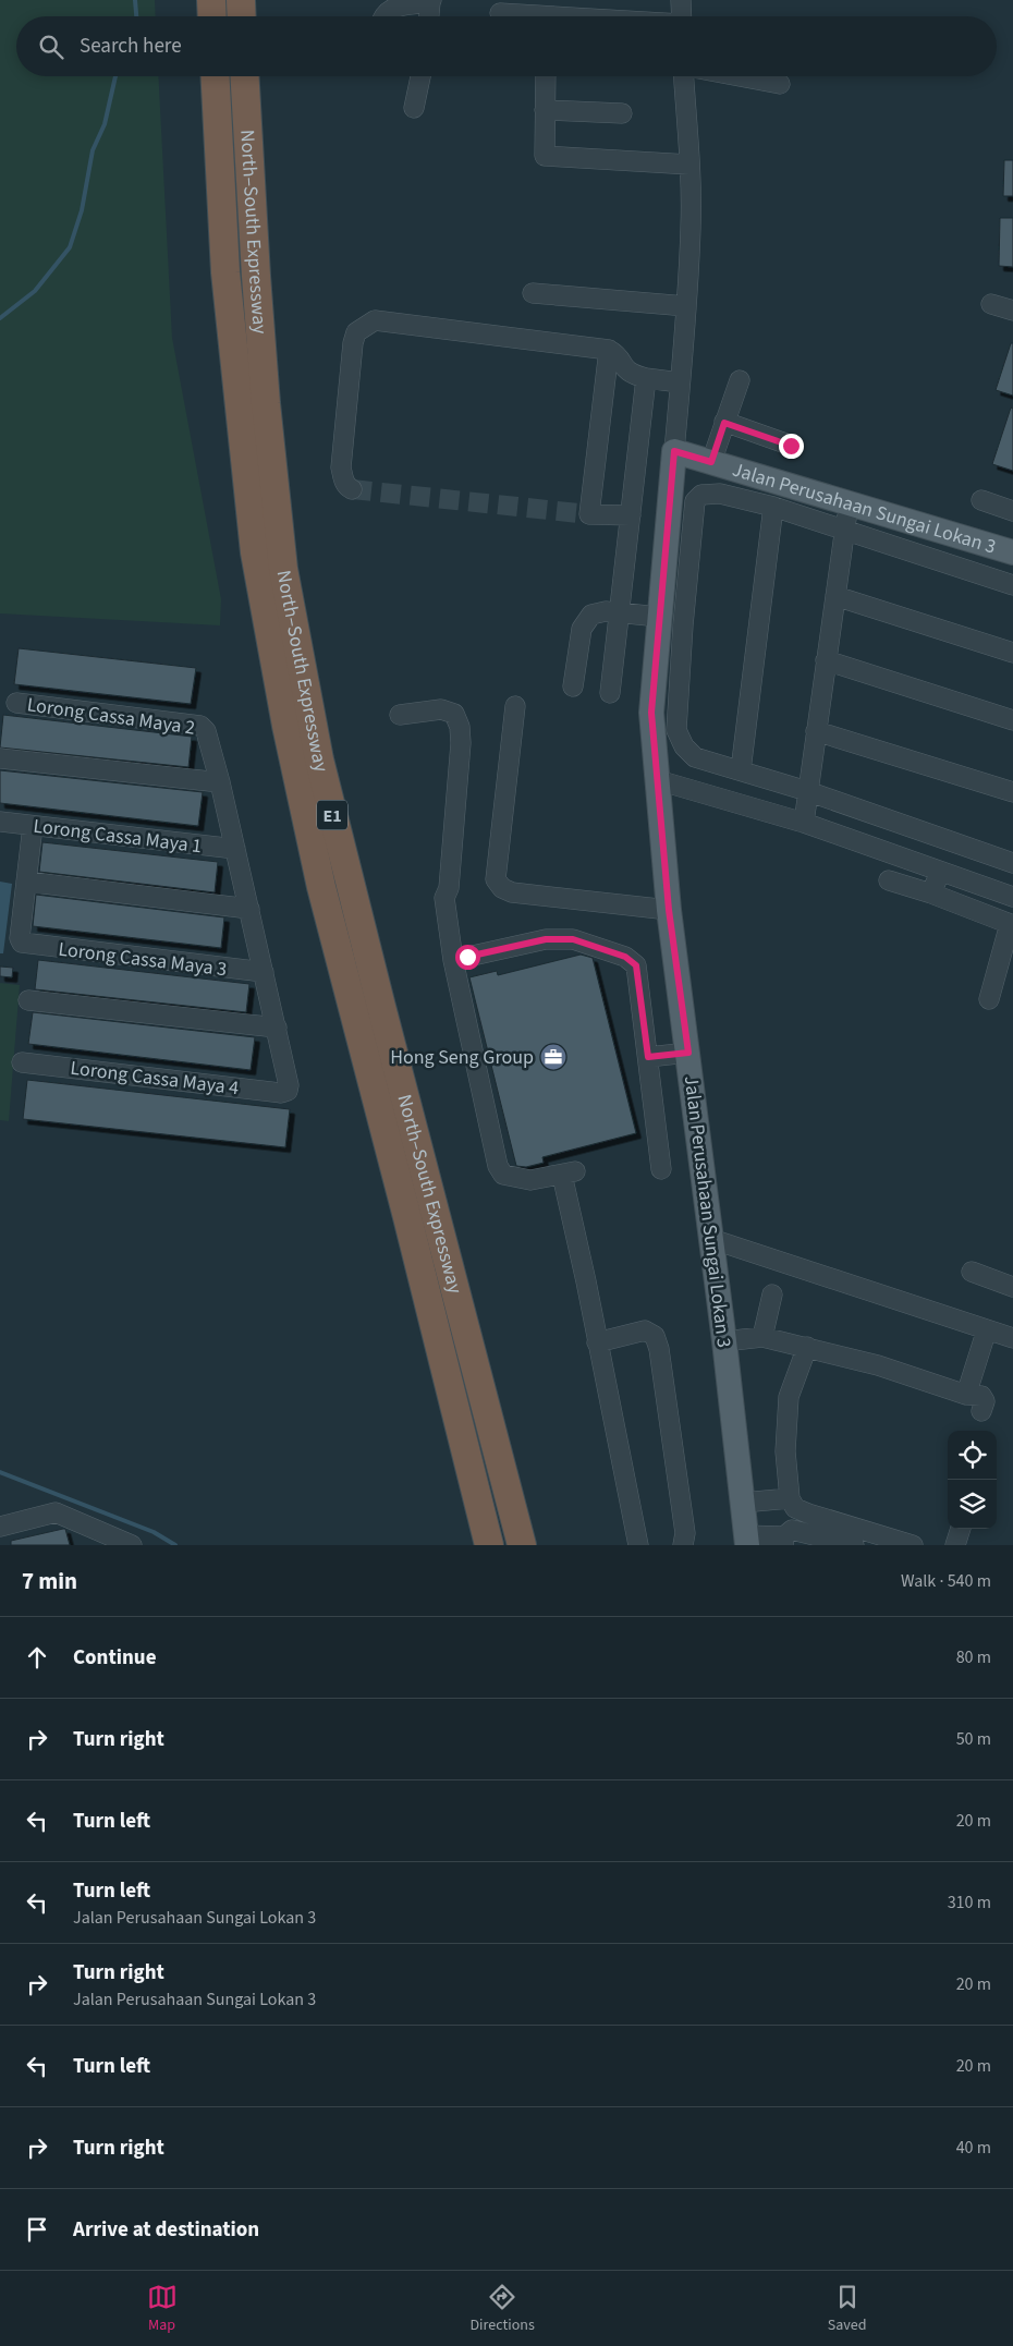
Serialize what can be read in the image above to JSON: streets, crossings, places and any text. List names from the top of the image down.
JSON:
{
  "streets": {
    "highway": ["North–South Expressway", "E1"],
    "main road": ["Jalan Perusahaan Sungai Lokan 3"],
    "street": [
      "Lorong Cassa Maya 2",
      "Lorong Cassa Maya 1",
      "Lorong Cassa Maya 3",
      "Lorong Cassa Maya 4"
    ]
  },
  "places": {
    "office": ["Hong Seng Group"]
  },
  "page": {
    "search": "Search here",
    "heading": ["7 min", "Walk · 540 m"],
    "list": [
      ["Continue", "80 m"],
      ["Turn right", "50 m"],
      ["Turn left", "20 m"],
      ["Turn left", "Jalan Perusahaan Sungai Lokan 3", "310 m"],
      ["Turn right", "Jalan Perusahaan Sungai Lokan 3", "20 m"],
      ["Turn left", "20 m"],
      ["Turn right", "40 m"],
      "Arrive at destination"
    ],
    "nav": ["Map", "Directions", "Saved"]
  }
}
